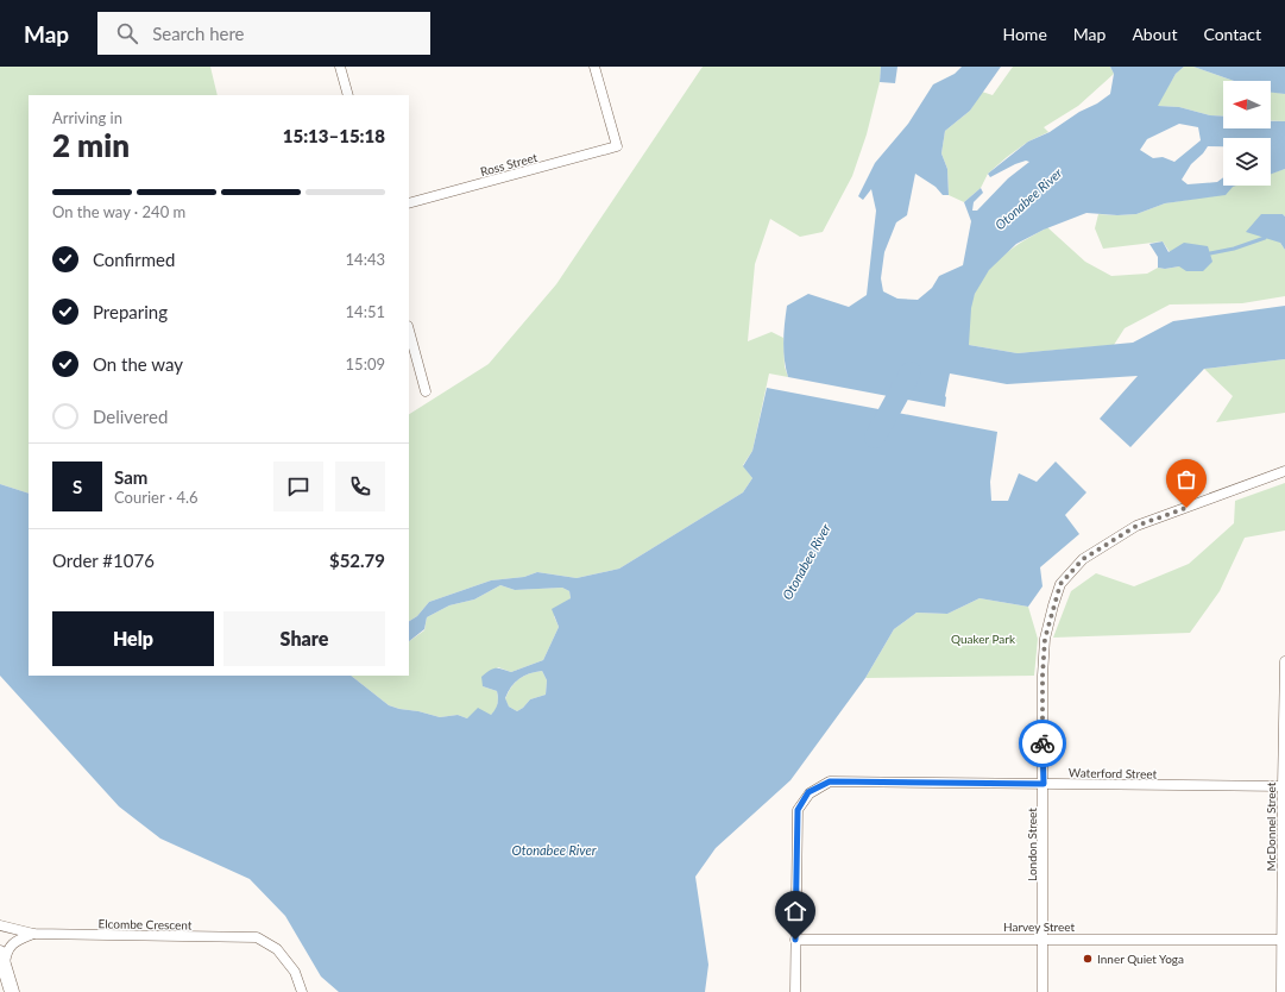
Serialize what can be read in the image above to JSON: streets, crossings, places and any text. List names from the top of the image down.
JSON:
{
  "streets": {
    "street": [
      "Ross Street",
      "Waterford Street",
      "McDonnel Street",
      "London Street",
      "Elcombe Crescent",
      "Harvey Street"
    ]
  },
  "crossings": [
    ["Waterford Street", "McDonnel Street"],
    ["Waterford Street", "London Street"],
    ["Waterford Street", "Harvey Street"],
    ["McDonnel Street", "Harvey Street"],
    ["London Street", "Harvey Street"]
  ],
  "water": ["Otonabee River"],
  "parks": ["Quaker Park"],
  "places": ["Inner Quiet Yoga"],
  "north": "left",
  "page": {
    "header": "Map",
    "search": "Search here",
    "nav": [
      "Home",
      "Map",
      "About",
      "Contact"
    ],
    "heading": ["2 min", "Arriving in", "15:13–15:18"],
    "panel": [
      "Sam",
      "Courier · 4.6",
      "Order #1076",
      "$52.79"
    ],
    "bar": "On the way · 240 m",
    "list": [
      ["Confirmed", "14:43"],
      ["Preparing", "14:51"],
      ["On the way", "15:09"],
      "Delivered"
    ],
    "round": "S",
    "buttons": ["Help", "Share"]
  }
}
